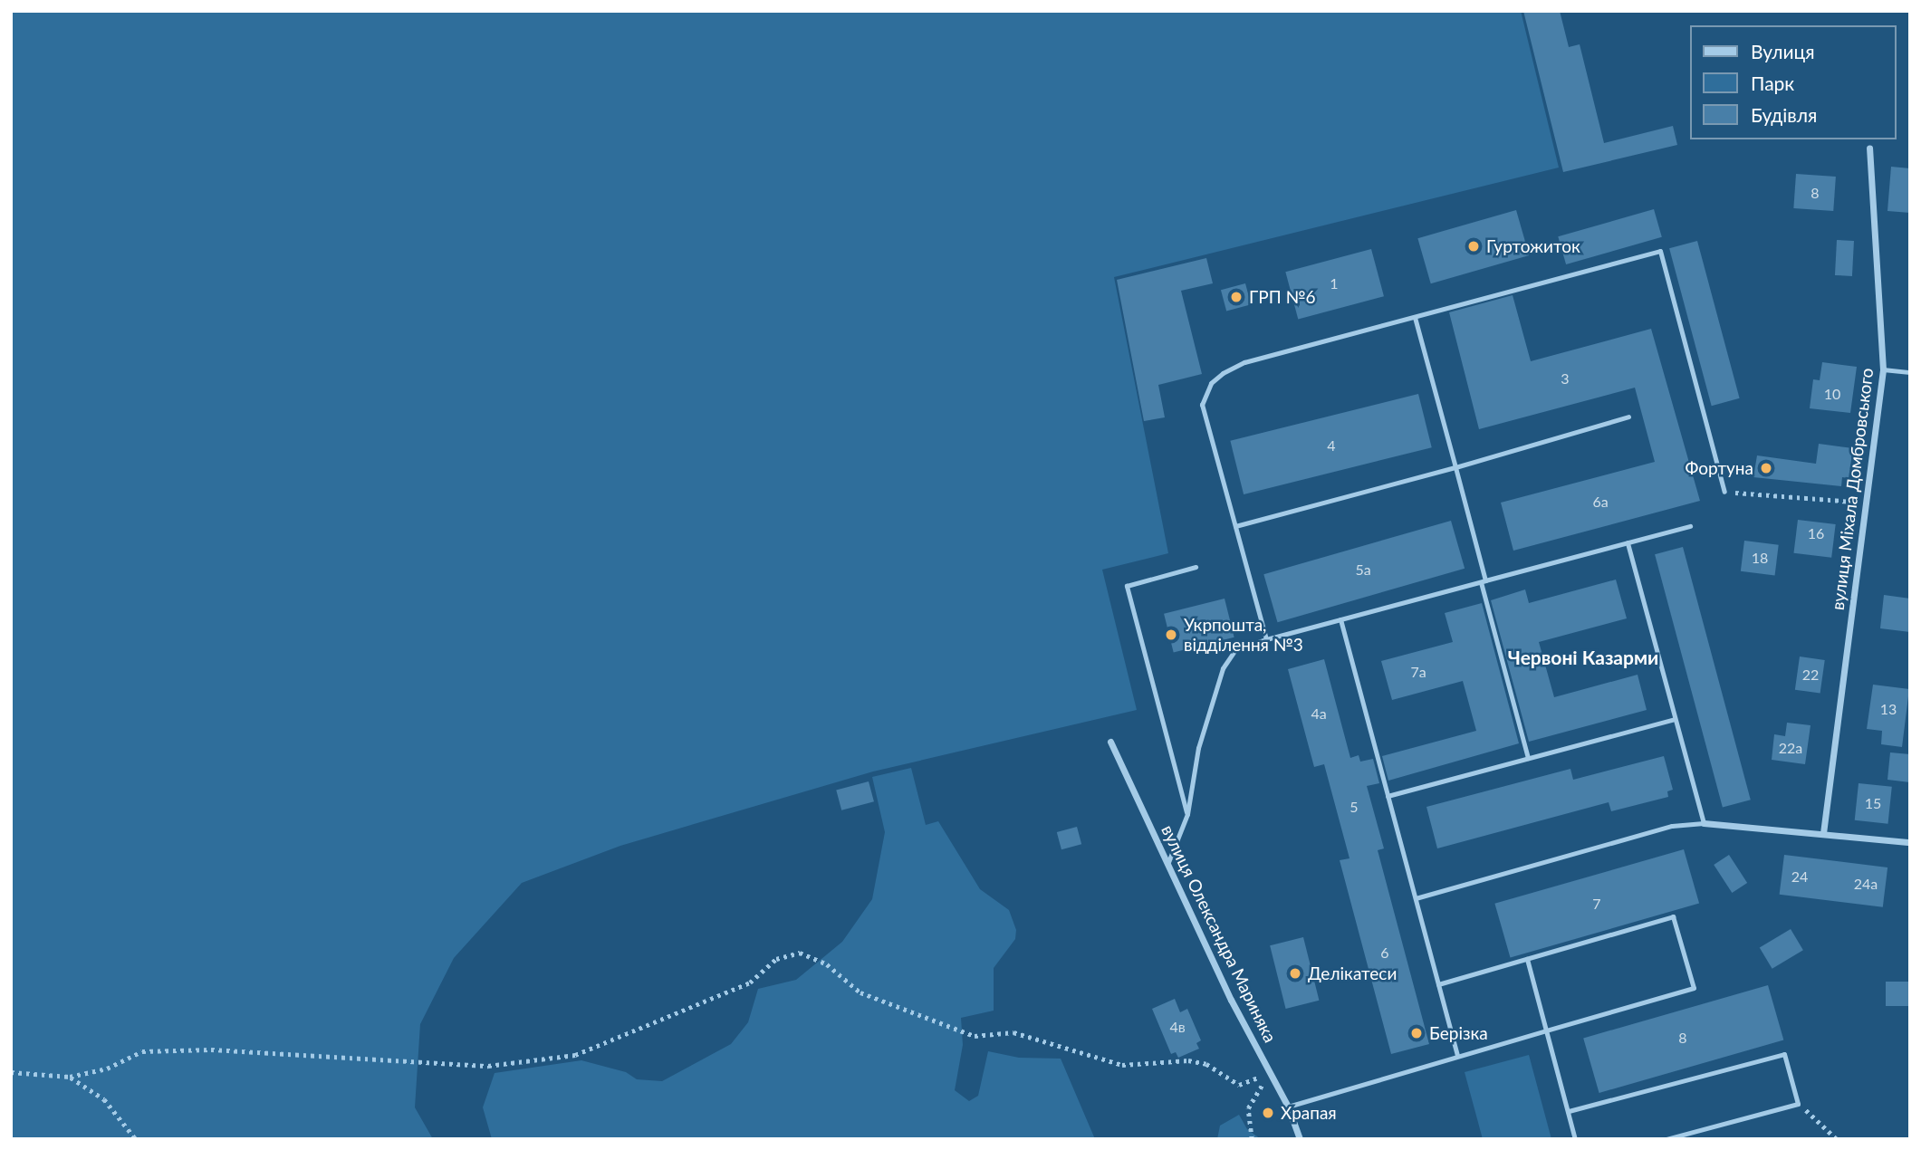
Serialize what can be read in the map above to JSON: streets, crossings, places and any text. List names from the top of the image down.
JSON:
{
  "streets": {
    "street": ["вулиця Міхала Домбровського", "вулиця Олександра Мариняка"]
  },
  "districts": ["Червоні Казарми"],
  "places": [
    "Гуртожиток",
    "ГРП №6",
    "Фортуна",
    "Укрпошта, відділення №3",
    "Делікатеси",
    "Берізка",
    "Храпая"
  ],
  "house_numbers": [
    "8",
    "1",
    "3",
    "10",
    "4",
    "6а",
    "16",
    "18",
    "5а",
    "7а",
    "22",
    "13",
    "4а",
    "22а",
    "15",
    "5",
    "24",
    "24а",
    "7",
    "6",
    "4в",
    "8"
  ],
  "legend": ["Вулиця", "Парк", "Будівля"]
}
